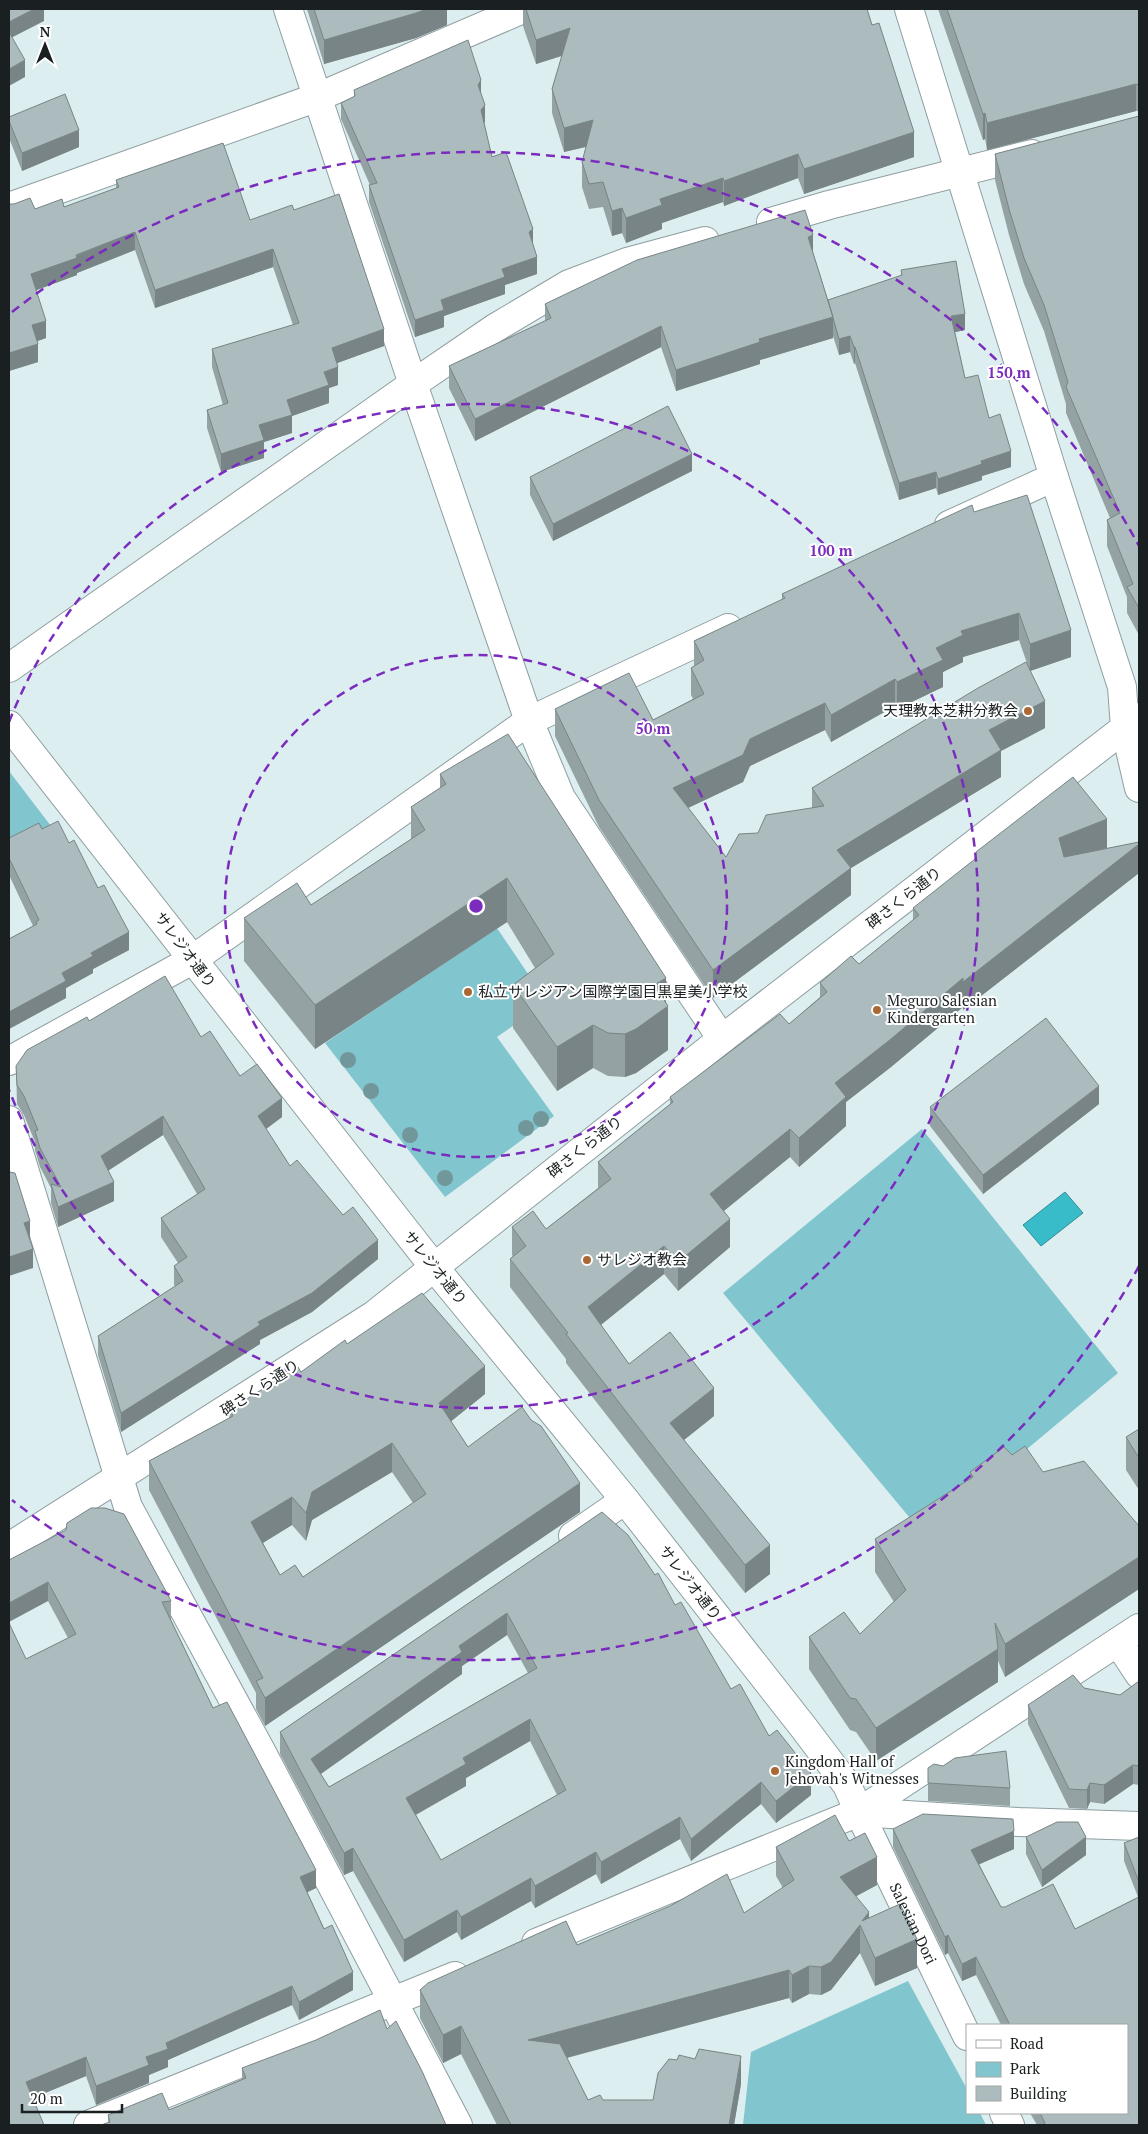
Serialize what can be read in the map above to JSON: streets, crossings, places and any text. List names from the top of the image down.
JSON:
{
  "streets": {
    "street": ["碑さくら通り", "サレジオ通り", "Salesian Dori"]
  },
  "crossings": [
    ["碑さくら通り", "サレジオ通り"],
    ["サレジオ通り", "Salesian Dori"]
  ],
  "places": [
    "天理教本芝耕分教会",
    "私立サレジアン国際学園目黒星美小学校",
    "Meguro Salesian Kindergarten",
    "サレジオ教会",
    "Kingdom Hall of Jehovah's Witnesses"
  ],
  "legend": ["Road", "Park", "Building"],
  "scale_bar": "20 m",
  "north": "top",
  "rings": ["150 m", "100 m", "50 m"]
}
